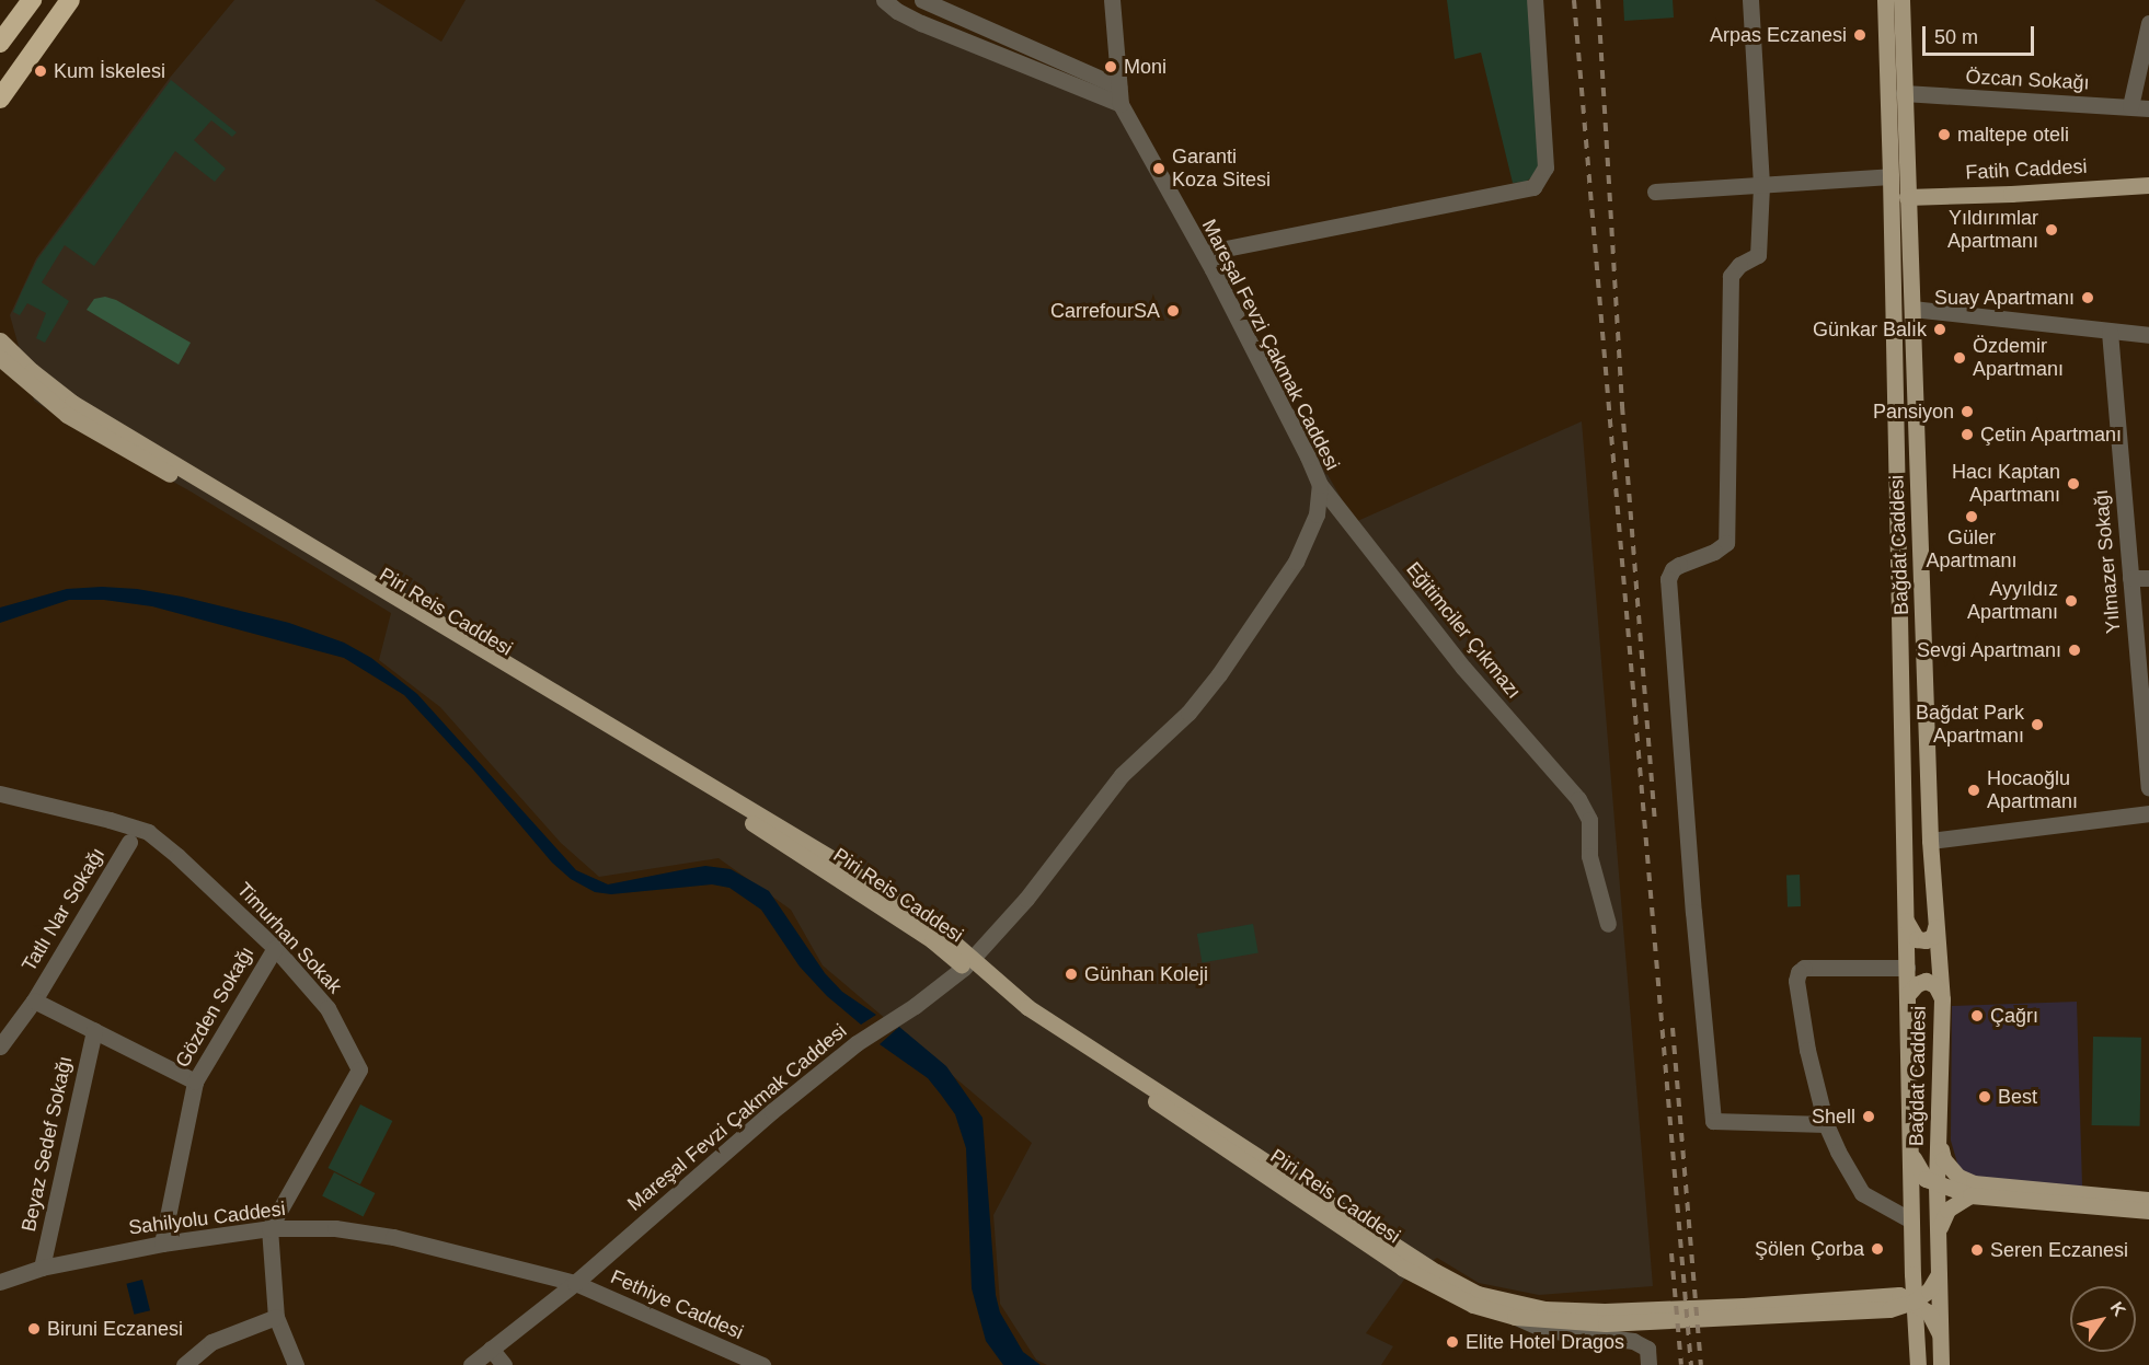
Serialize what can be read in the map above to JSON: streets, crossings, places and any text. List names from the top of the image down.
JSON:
{
  "streets": {
    "main road": ["Fatih Caddesi", "Bağdat Caddesi", "Piri Reis Caddesi"],
    "street": [
      "Özcan Sokağı",
      "Mareşal Fevzi Çakmak Caddesi",
      "Yılmazer Sokağı",
      "Eğitimciler Çıkmazı",
      "Tatlı Nar Sokağı",
      "Timurhan Sokak",
      "Gözden Sokağı",
      "Beyaz Sedef Sokağı",
      "Sahilyolu Caddesi",
      "Fethiye Caddesi"
    ]
  },
  "crossings": [
    ["Özcan Sokağı", "Bağdat Caddesi"],
    ["Fatih Caddesi", "Bağdat Caddesi"],
    ["Mareşal Fevzi Çakmak Caddesi", "Piri Reis Caddesi"],
    ["Mareşal Fevzi Çakmak Caddesi", "Eğitimciler Çıkmazı"],
    ["Mareşal Fevzi Çakmak Caddesi", "Sahilyolu Caddesi"],
    ["Mareşal Fevzi Çakmak Caddesi", "Fethiye Caddesi"],
    ["Bağdat Caddesi", "Piri Reis Caddesi"],
    ["Timurhan Sokak", "Gözden Sokağı"],
    ["Timurhan Sokak", "Sahilyolu Caddesi"],
    ["Gözden Sokağı", "Sahilyolu Caddesi"],
    ["Beyaz Sedef Sokağı", "Sahilyolu Caddesi"],
    ["Sahilyolu Caddesi", "Fethiye Caddesi"]
  ],
  "places": [
    "Arpas Eczanesi",
    "Moni",
    "Kum İskelesi",
    "maltepe oteli",
    "Garanti Koza Sitesi",
    "Yıldırımlar Apartmanı",
    "Suay Apartmanı",
    "CarrefourSA",
    "Günkar Balık",
    "Özdemir Apartmanı",
    "Pansiyon",
    "Çetin Apartmanı",
    "Hacı Kaptan Apartmanı",
    "Güler Apartmanı",
    "Ayyıldız Apartmanı",
    "Sevgi Apartmanı",
    "Bağdat Park Apartmanı",
    "Hocaoğlu Apartmanı",
    "Günhan Koleji",
    "Çağrı",
    "Best",
    "Shell",
    "Şölen Çorba",
    "Seren Eczanesi",
    "Biruni Eczanesi",
    "Elite Hotel Dragos"
  ],
  "scale_bar": "50 m",
  "north": "top right"
}
